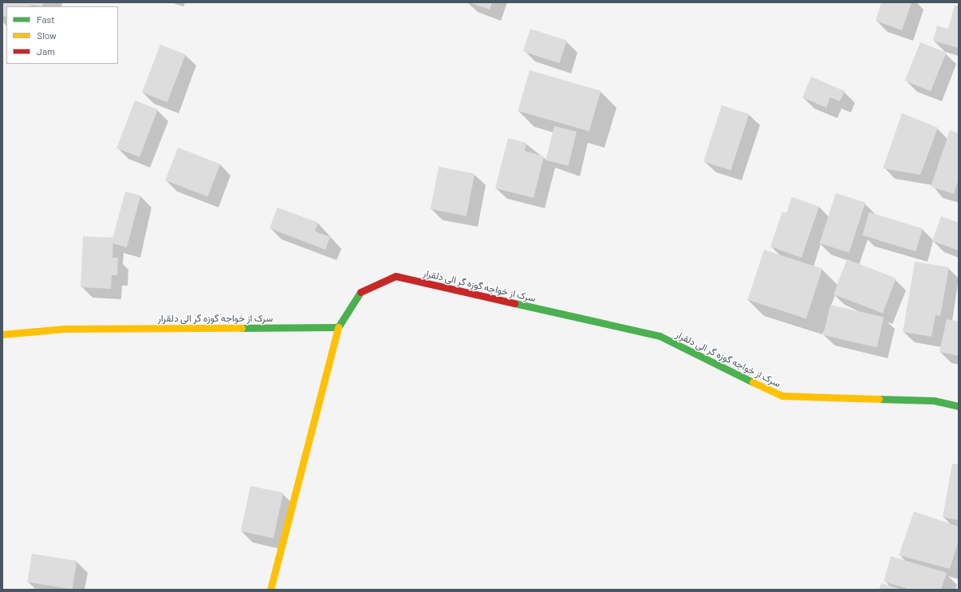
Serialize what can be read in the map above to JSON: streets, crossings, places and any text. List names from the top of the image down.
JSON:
{
  "streets": {
    "street": ["سرک از خواجه گوزه گر الی دلقرار"]
  },
  "legend": ["Fast", "Slow", "Jam"]
}
